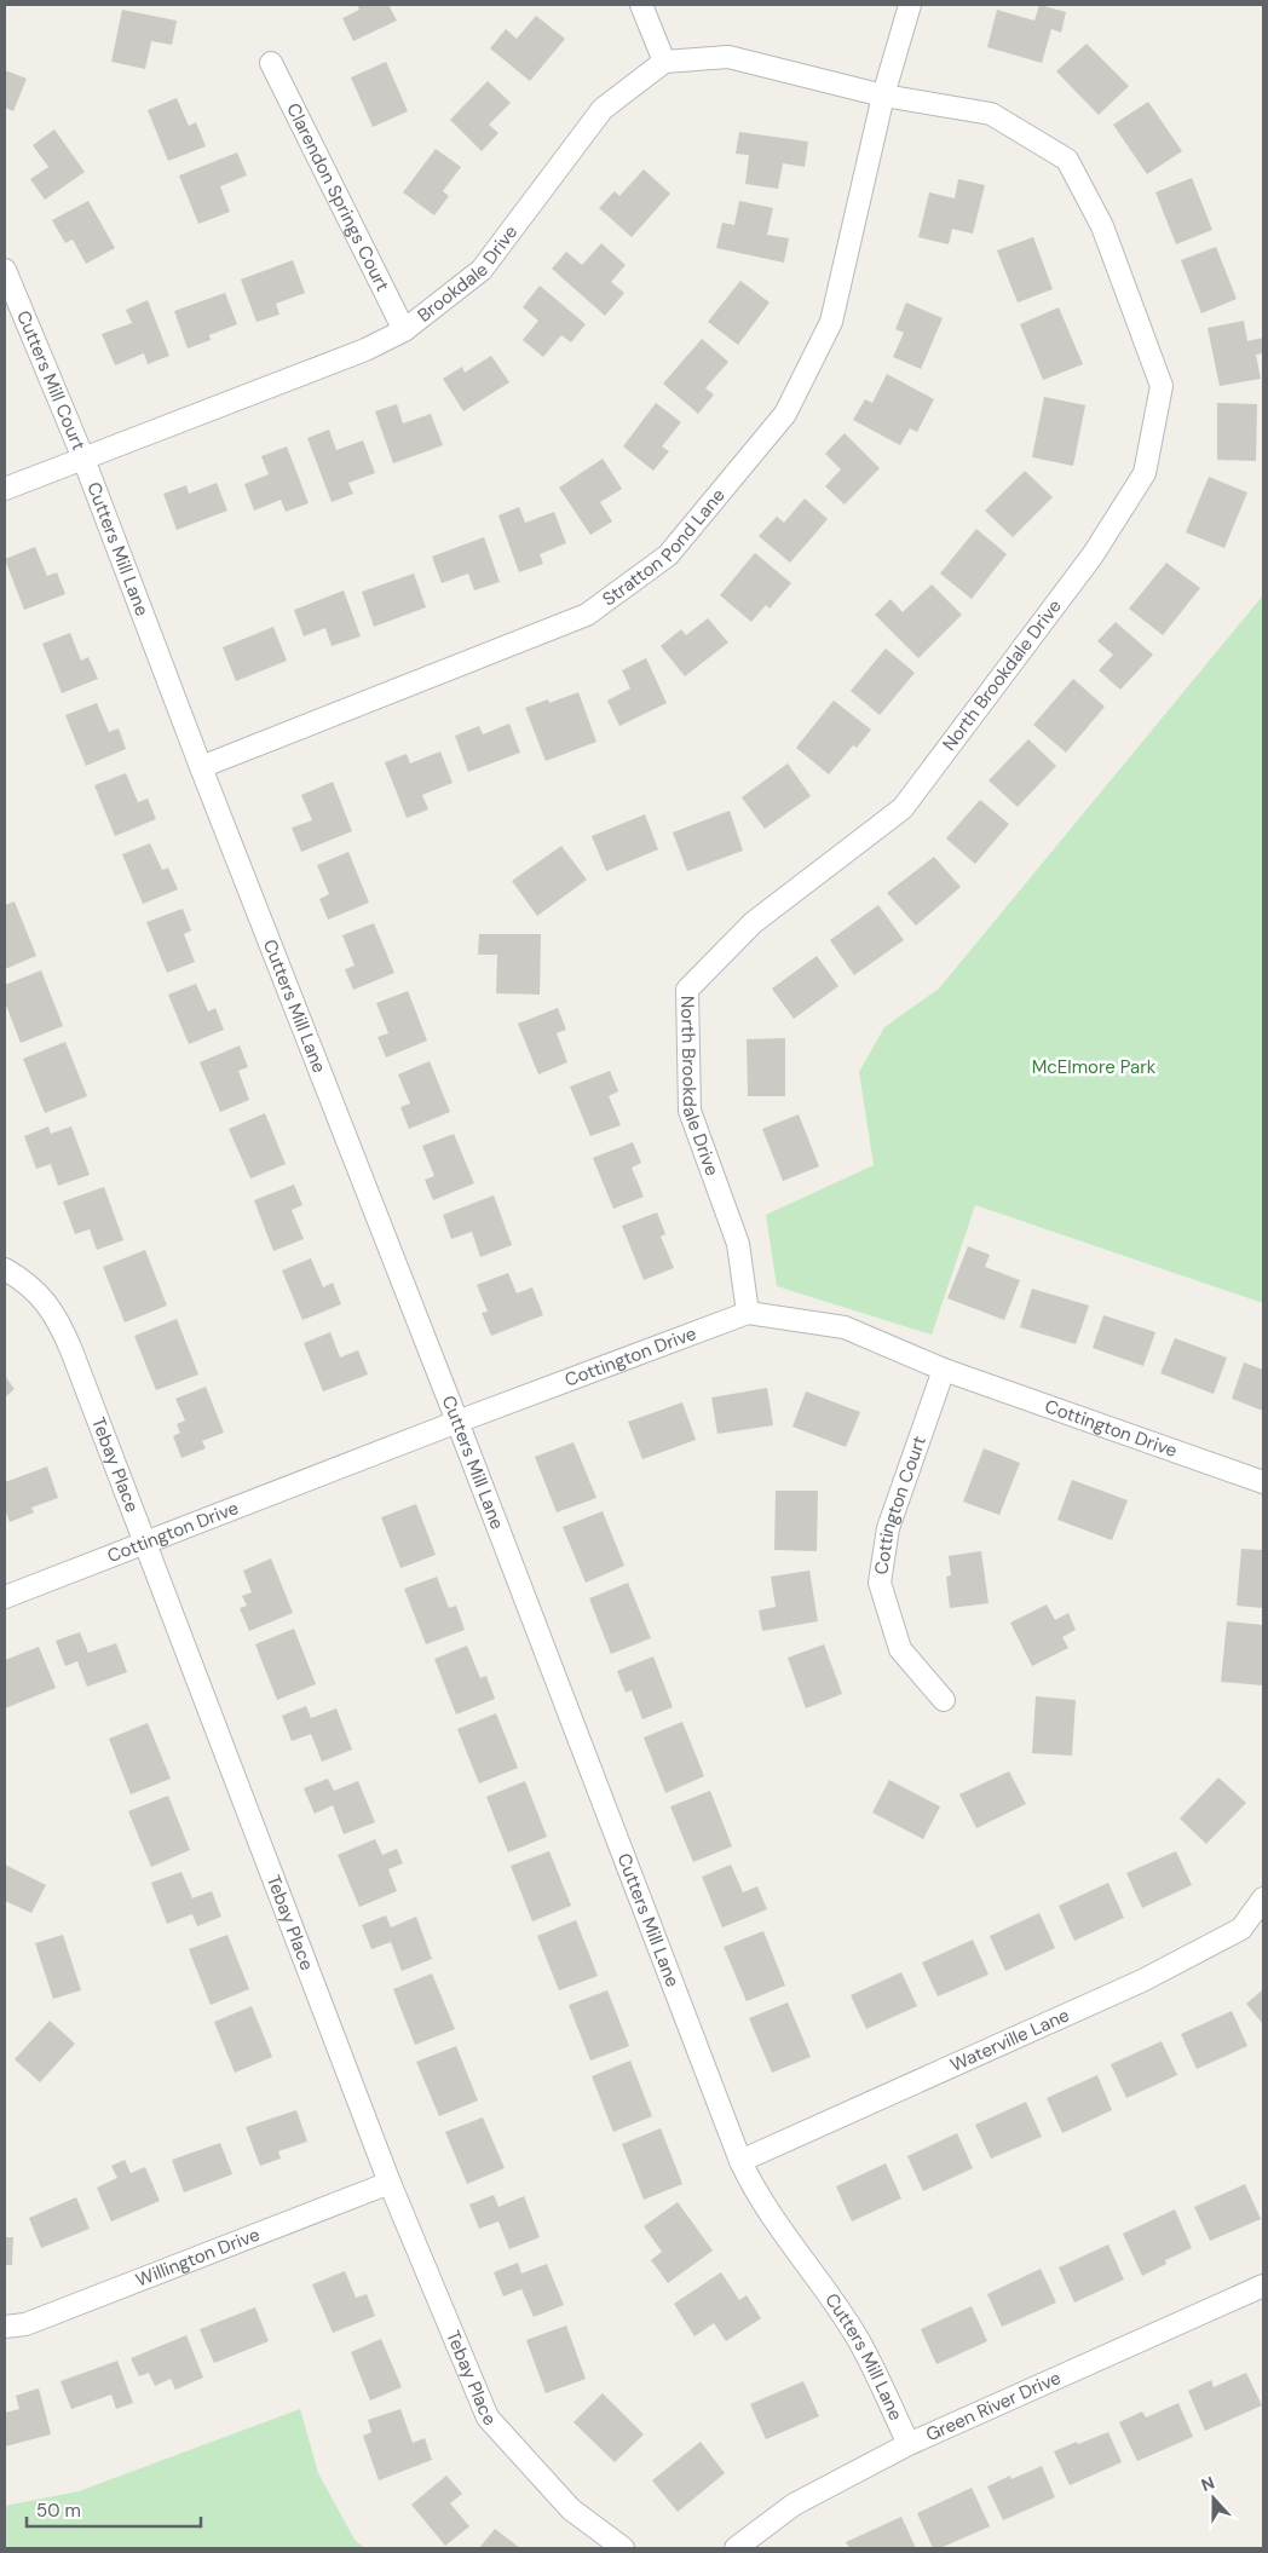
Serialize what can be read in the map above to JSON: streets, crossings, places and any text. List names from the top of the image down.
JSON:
{
  "streets": {
    "street": [
      "Clarendon Springs Court",
      "Brookdale Drive",
      "Cutters Mill Court",
      "Stratton Pond Lane",
      "Cutters Mill Lane",
      "North Brookdale Drive",
      "Cottington Drive",
      "Tebay Place",
      "Cottington Court",
      "Waterville Lane",
      "Willington Drive",
      "Green River Drive"
    ]
  },
  "crossings": [
    ["Clarendon Springs Court", "Brookdale Drive"],
    ["Brookdale Drive", "Cutters Mill Court"],
    ["Brookdale Drive", "Cutters Mill Lane"],
    ["Cutters Mill Court", "Cutters Mill Lane"],
    ["Stratton Pond Lane", "Cutters Mill Lane"],
    ["Stratton Pond Lane", "North Brookdale Drive"],
    ["Cutters Mill Lane", "Cottington Drive"],
    ["Cutters Mill Lane", "Waterville Lane"],
    ["Cutters Mill Lane", "Green River Drive"],
    ["North Brookdale Drive", "Cottington Drive"],
    ["Cottington Drive", "Tebay Place"],
    ["Cottington Drive", "Cottington Court"],
    ["Tebay Place", "Willington Drive"]
  ],
  "parks": ["McElmore Park"],
  "scale_bar": "50 m",
  "north": "top"
}
